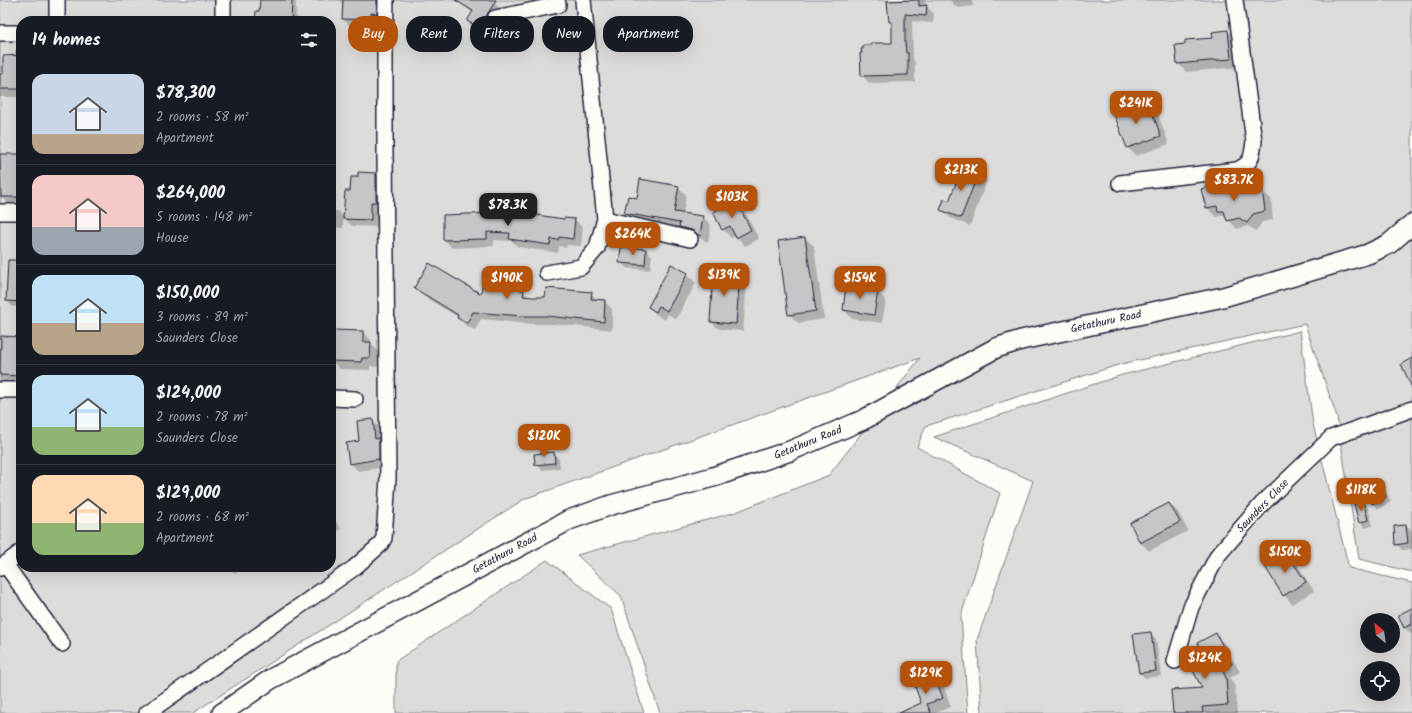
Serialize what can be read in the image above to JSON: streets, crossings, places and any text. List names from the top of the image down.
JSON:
{
  "streets": {
    "main road": ["Getathuru Road"],
    "street": ["Saunders Close"]
  },
  "north": "top left",
  "page": {
    "chip": [
      "Buy",
      "Rent",
      "Filters",
      "New",
      "Apartment"
    ],
    "heading": "14 homes",
    "list": [
      {
        "name": "$78,300",
        "note": "2 rooms · 58 m² · Apartment"
      },
      {
        "name": "$264,000",
        "note": "5 rooms · 148 m² · House"
      },
      {
        "name": "$150,000",
        "note": "3 rooms · 89 m² · Saunders Close"
      },
      {
        "name": "$124,000",
        "note": "2 rooms · 78 m² · Saunders Close"
      },
      {
        "name": "$129,000",
        "note": "2 rooms · 68 m² · Apartment"
      }
    ],
    "price": [
      "$241K",
      "$213K",
      "$83.7K",
      "$103K",
      "$78.3K",
      "$264K",
      "$139K",
      "$190K",
      "$154K",
      "$120K",
      "$118K",
      "$150K",
      "$124K",
      "$129K"
    ]
  }
}
